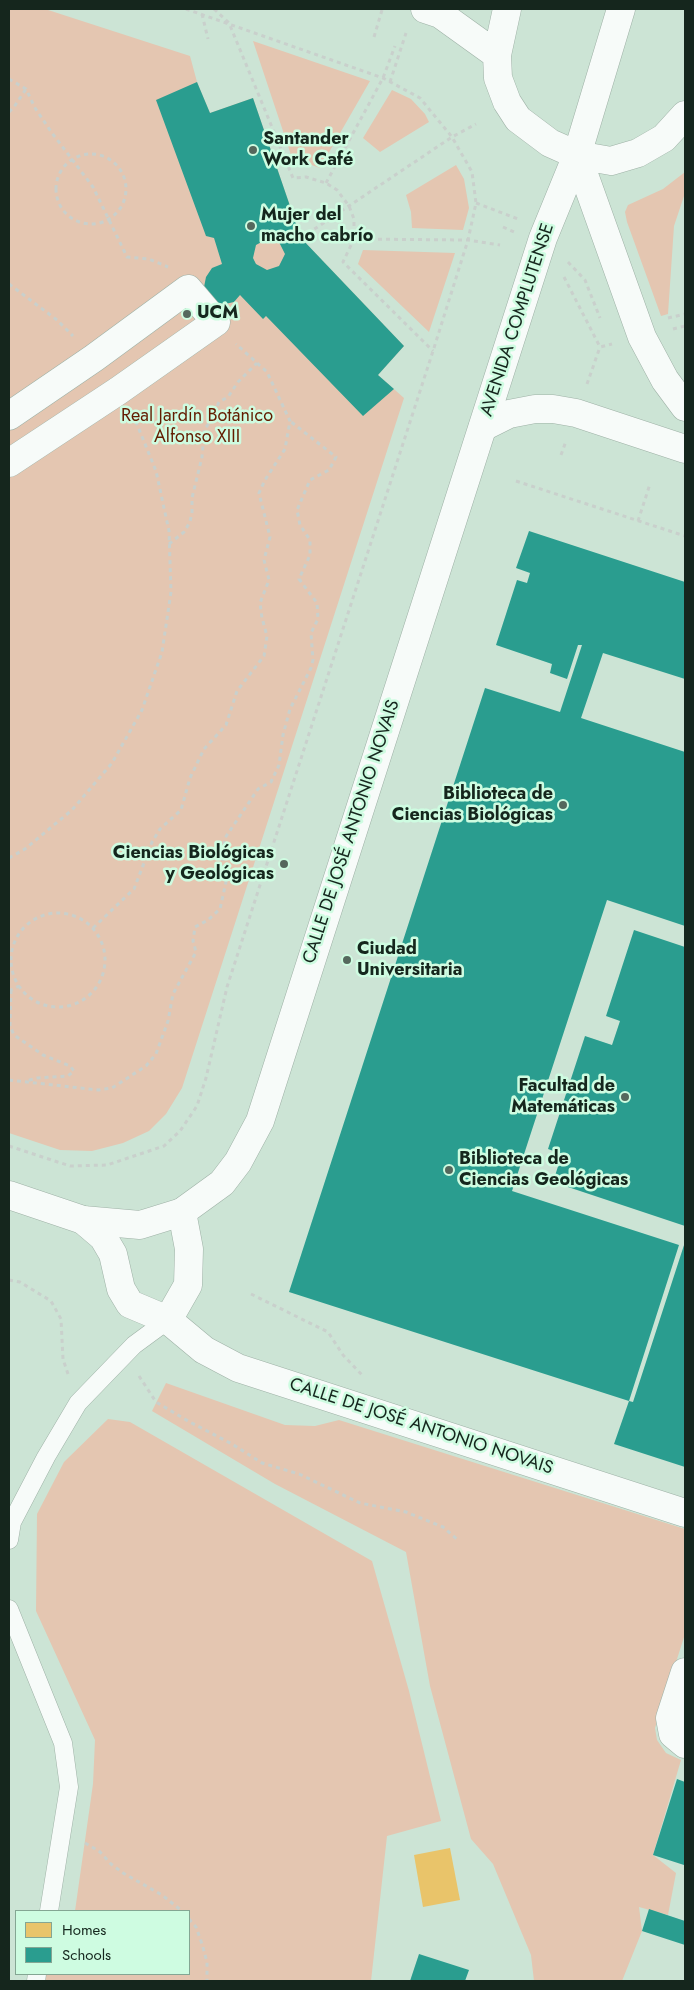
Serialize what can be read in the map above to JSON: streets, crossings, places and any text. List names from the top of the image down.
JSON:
{
  "streets": {
    "street": ["AVENIDA COMPLUTENSE", "CALLE DE JOSÉ ANTONIO NOVAIS"]
  },
  "crossings": [
    ["AVENIDA COMPLUTENSE", "CALLE DE JOSÉ ANTONIO NOVAIS"]
  ],
  "parks": ["Real Jardín Botánico Alfonso XIII"],
  "places": [
    "Santander Work Café",
    "Mujer del macho cabrío",
    "UCM",
    "Biblioteca de Ciencias Biológicas",
    "Ciencias Biológicas y Geológicas",
    "Ciudad Universitaria",
    "Facultad de Matemáticas",
    "Biblioteca de Ciencias Geológicas"
  ],
  "legend": ["Homes", "Schools"]
}
